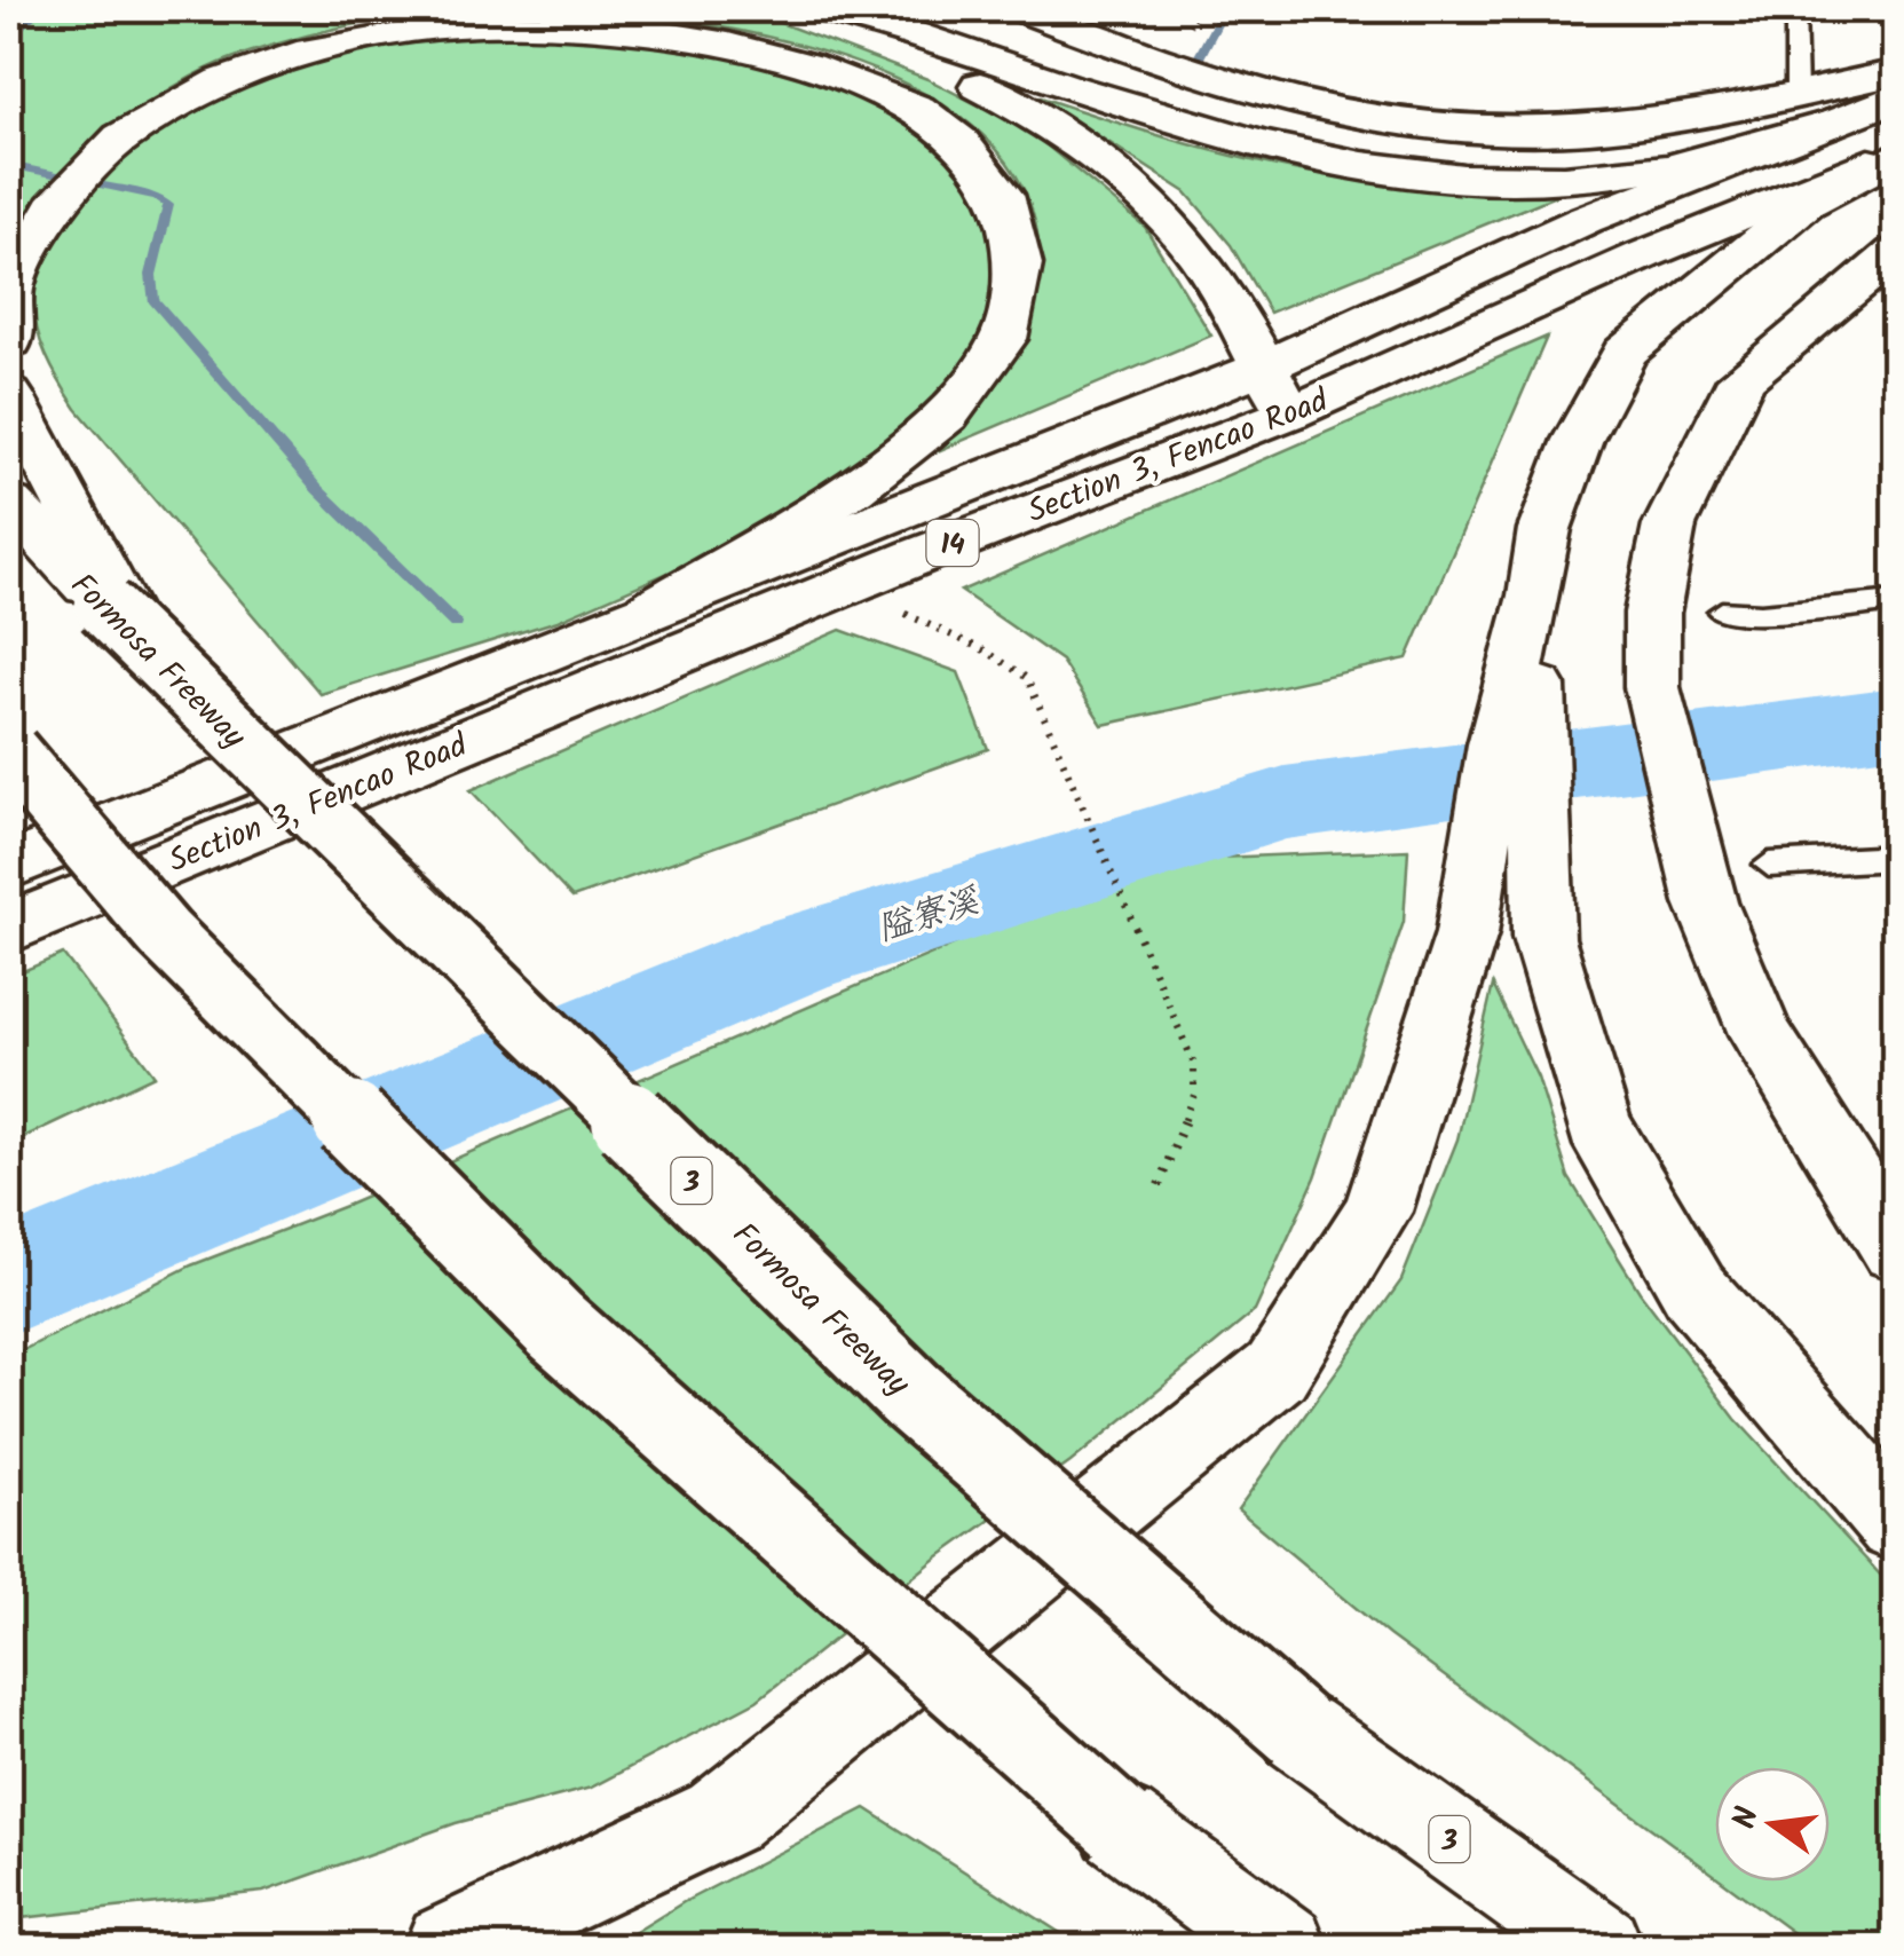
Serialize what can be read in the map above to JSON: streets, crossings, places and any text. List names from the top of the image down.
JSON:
{
  "streets": {
    "main road": [
      "Section 3, Fencao Road",
      "14",
      "Formosa Freeway",
      "3"
    ]
  },
  "water": ["隘寮溪"],
  "north": "left"
}
